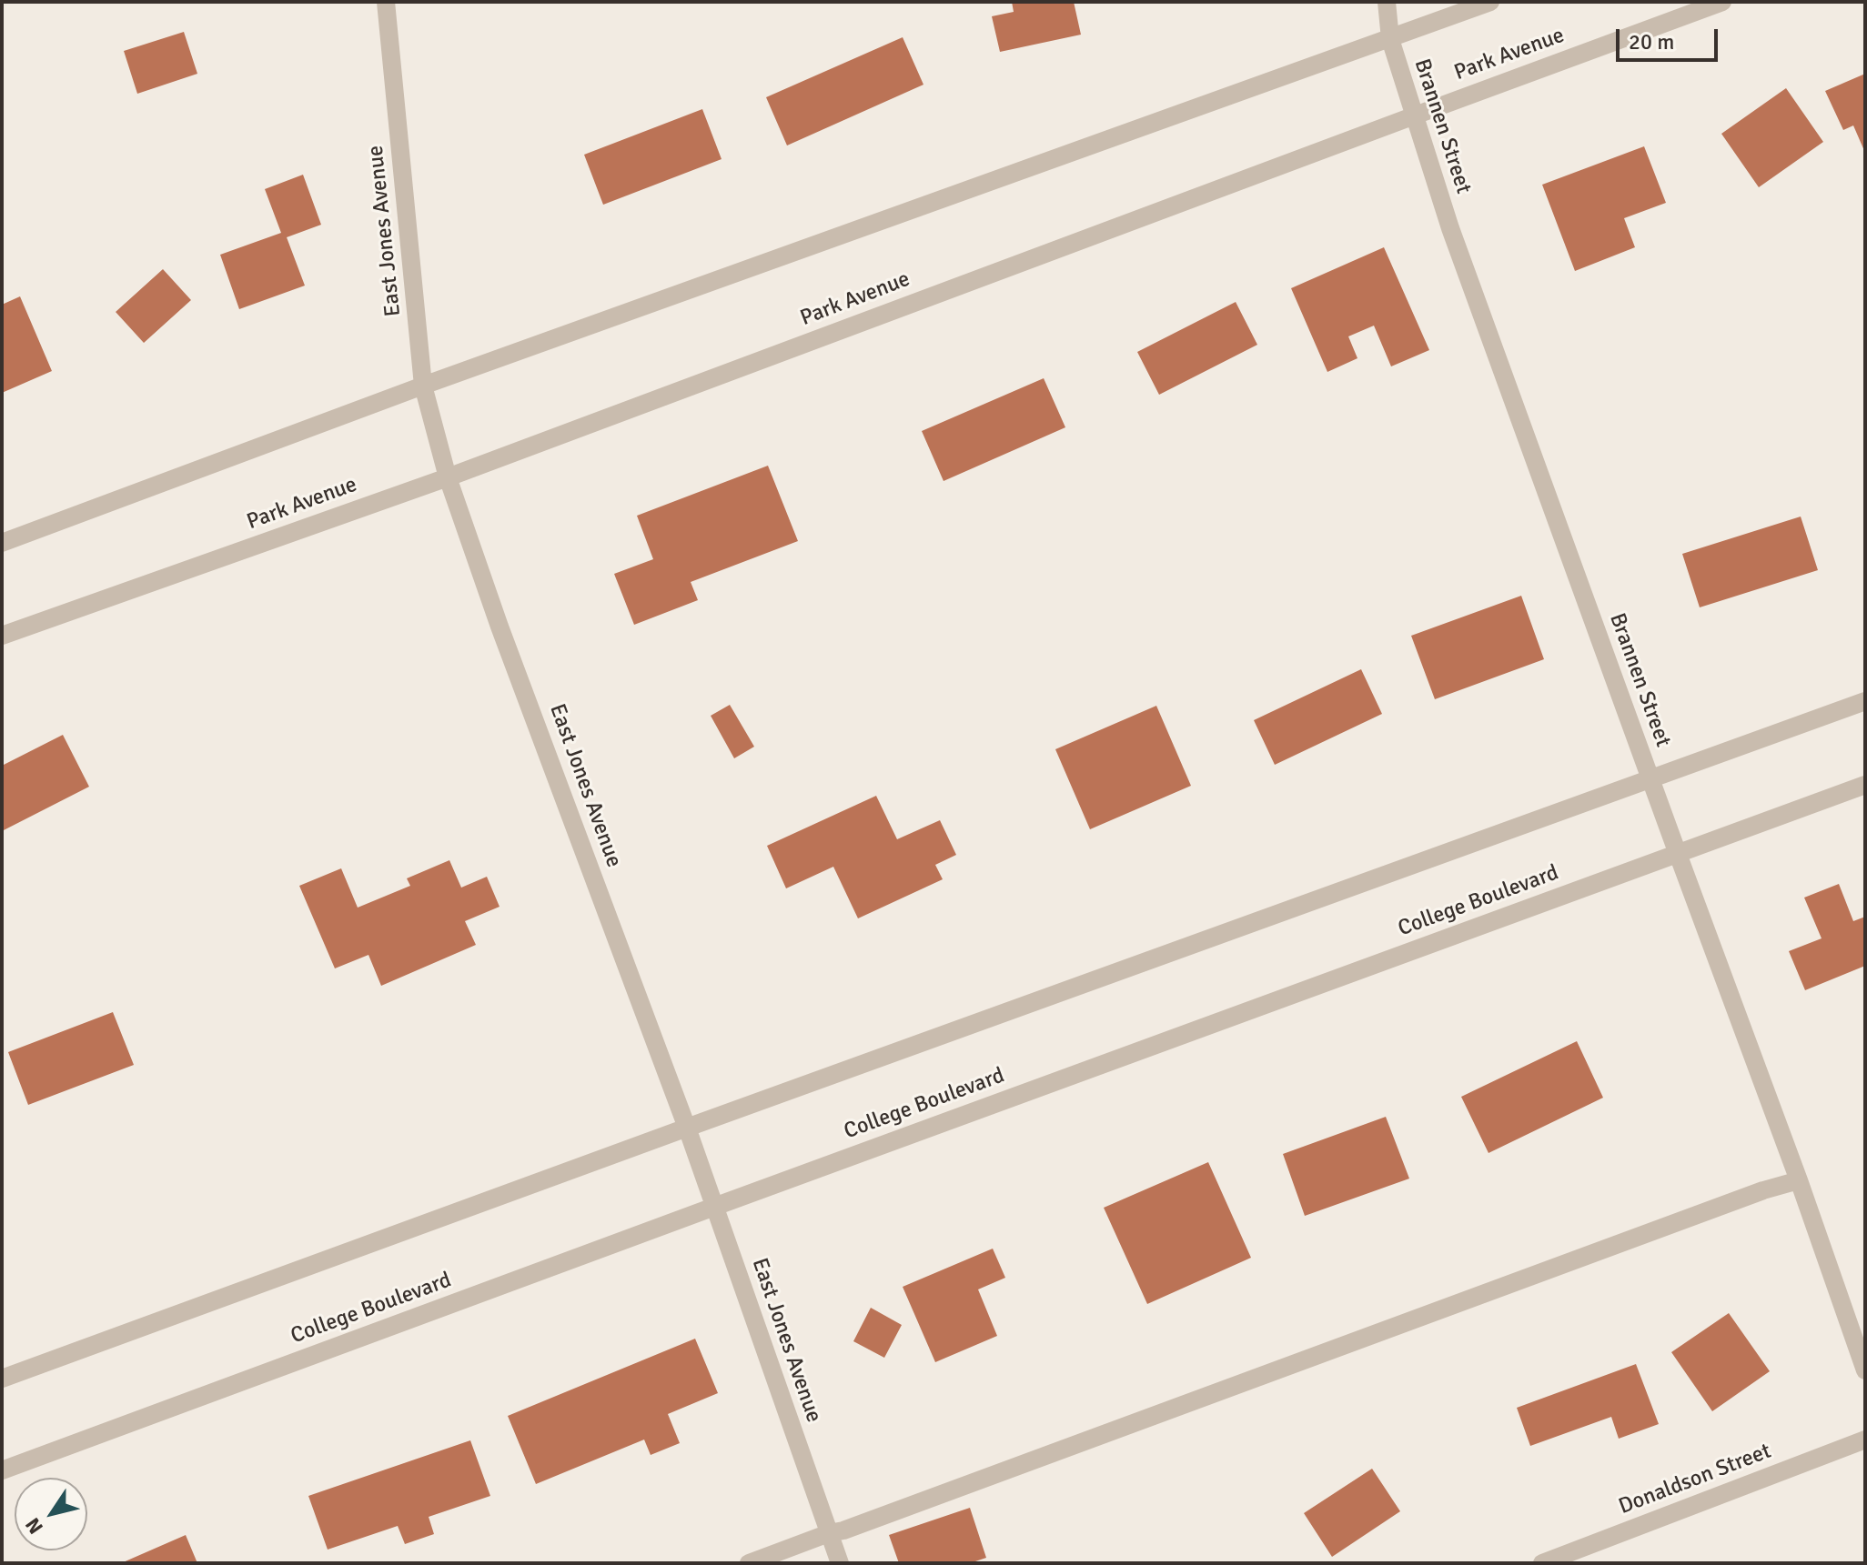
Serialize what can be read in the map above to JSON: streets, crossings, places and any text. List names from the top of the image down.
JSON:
{
  "streets": {
    "street": [
      "Park Avenue",
      "Brannen Street",
      "East Jones Avenue",
      "College Boulevard",
      "Donaldson Street"
    ]
  },
  "crossings": [
    ["Park Avenue", "Brannen Street"],
    ["Park Avenue", "East Jones Avenue"],
    ["Brannen Street", "College Boulevard"],
    ["East Jones Avenue", "College Boulevard"]
  ],
  "scale_bar": "20 m",
  "north": "bottom left"
}
